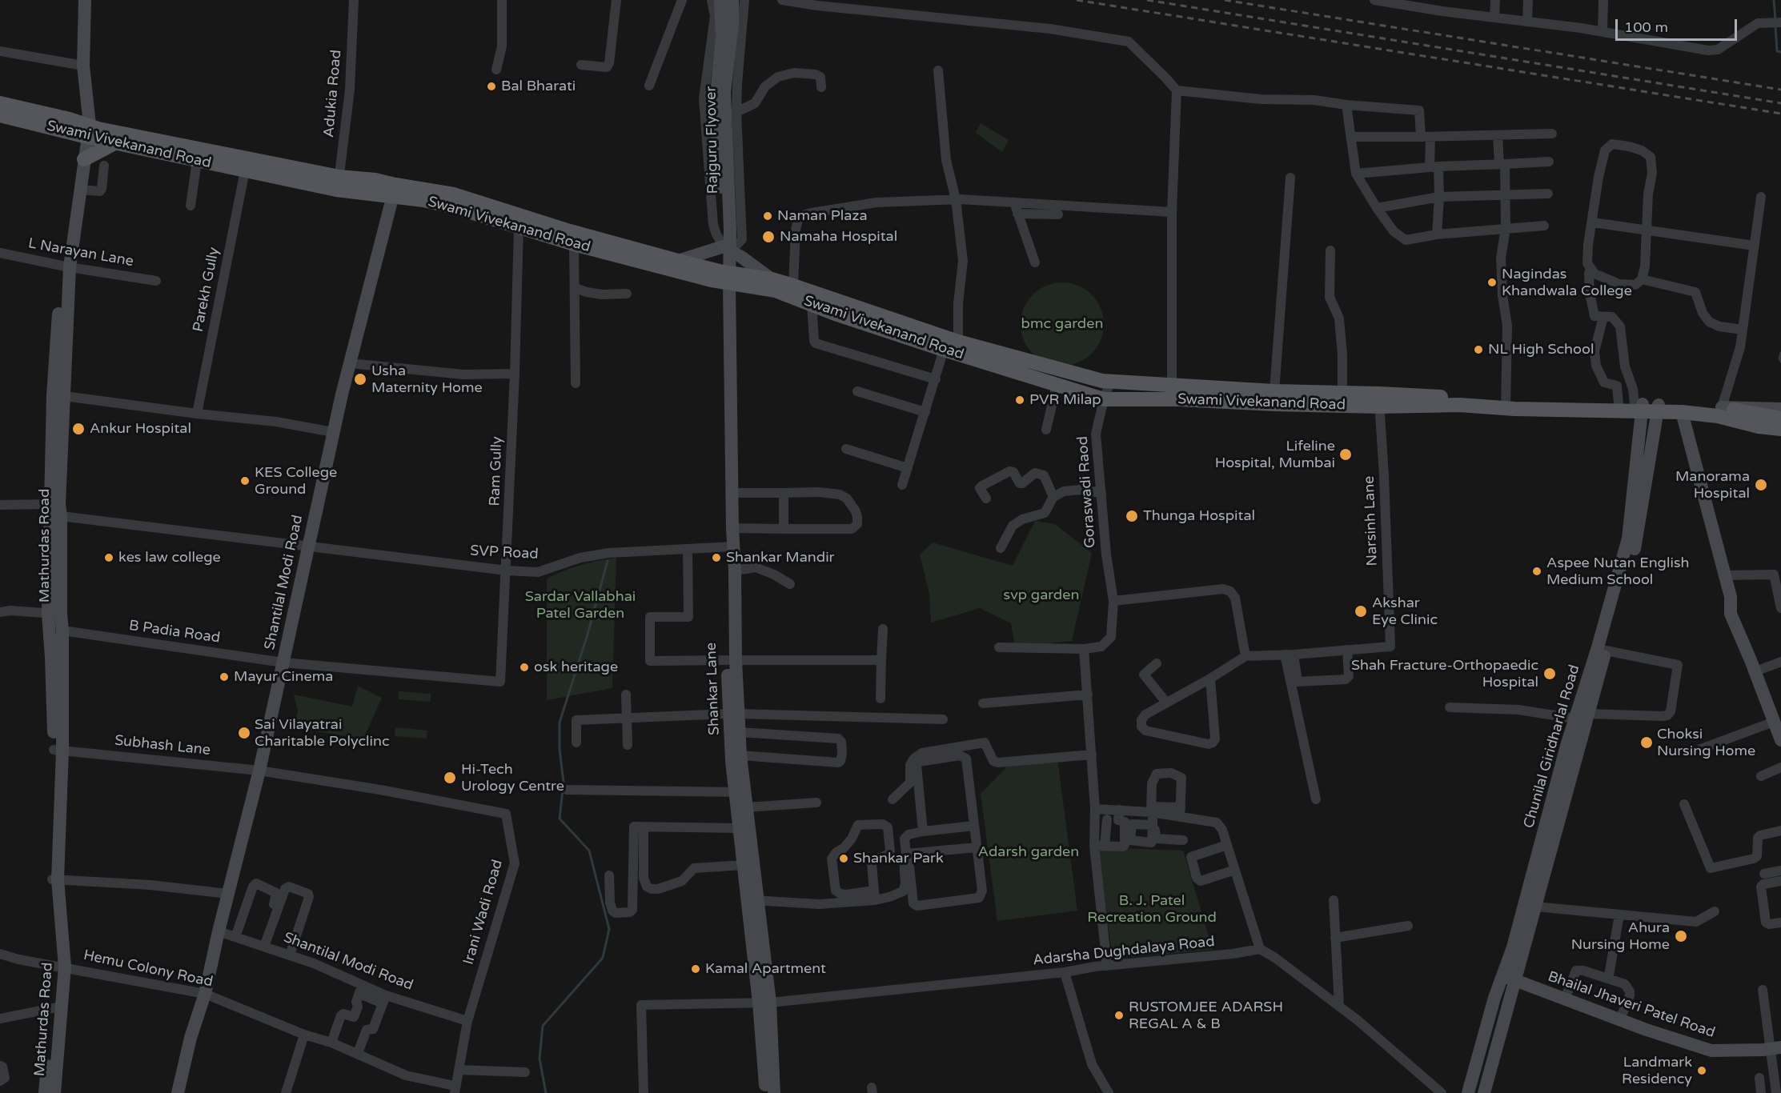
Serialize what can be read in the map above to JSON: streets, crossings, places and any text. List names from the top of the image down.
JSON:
{
  "streets": {
    "main road": ["Swami Vivekanand Road"],
    "street": [
      "Adukia Road",
      "Rajguru Flyover",
      "L Narayan Lane",
      "Parekh Gully",
      "Ram Gully",
      "Goraswadi Raod",
      "Narsinh Lane",
      "Mathurdas Road",
      "SVP Road",
      "Shantilal Modi Road",
      "B Padia Road",
      "Shankar Lane",
      "Subhash Lane",
      "Chunilal Giridharlal Road",
      "Irani Wadi Road",
      "Adarsha Dughdalaya Road",
      "Hemu Colony Road",
      "Bhailal Jhaveri Patel Road"
    ]
  },
  "crossings": [
    ["Adukia Road", "Swami Vivekanand Road"],
    ["Rajguru Flyover", "Swami Vivekanand Road"],
    ["Rajguru Flyover", "Shankar Lane"],
    ["Swami Vivekanand Road", "Parekh Gully"],
    ["Swami Vivekanand Road", "Ram Gully"],
    ["Swami Vivekanand Road", "Goraswadi Raod"],
    ["Swami Vivekanand Road", "Narsinh Lane"],
    ["Swami Vivekanand Road", "Mathurdas Road"],
    ["Swami Vivekanand Road", "Shantilal Modi Road"],
    ["Swami Vivekanand Road", "Shankar Lane"],
    ["Swami Vivekanand Road", "Chunilal Giridharlal Road"],
    ["L Narayan Lane", "Mathurdas Road"],
    ["Ram Gully", "SVP Road"],
    ["Ram Gully", "Shantilal Modi Road"],
    ["Ram Gully", "B Padia Road"],
    ["Mathurdas Road", "SVP Road"],
    ["Mathurdas Road", "B Padia Road"],
    ["Mathurdas Road", "Subhash Lane"],
    ["Mathurdas Road", "Hemu Colony Road"],
    ["SVP Road", "Shantilal Modi Road"],
    ["SVP Road", "Shankar Lane"],
    ["Shantilal Modi Road", "B Padia Road"],
    ["Shantilal Modi Road", "Subhash Lane"],
    ["Shantilal Modi Road", "Irani Wadi Road"],
    ["Shantilal Modi Road", "Hemu Colony Road"],
    ["Shankar Lane", "Adarsha Dughdalaya Road"],
    ["Subhash Lane", "Irani Wadi Road"],
    ["Chunilal Giridharlal Road", "Bhailal Jhaveri Patel Road"],
    ["Irani Wadi Road", "Hemu Colony Road"]
  ],
  "parks": [
    "bmc garden",
    "svp garden",
    "Sardar Vallabhai Patel Garden",
    "Adarsh garden",
    "B. J. Patel Recreation Ground"
  ],
  "places": [
    "Bal Bharati",
    "Naman Plaza",
    "Namaha Hospital",
    "Nagindas Khandwala College",
    "NL High School",
    "Usha Maternity Home",
    "PVR Milap",
    "Ankur Hospital",
    "Lifeline Hospital, Mumbai",
    "KES College Ground",
    "Manorama Hospital",
    "Thunga Hospital",
    "kes law college",
    "Shankar Mandir",
    "Aspee Nutan English Medium School",
    "Akshar Eye Clinic",
    "osk heritage",
    "Shah Fracture-Orthopaedic Hospital",
    "Mayur Cinema",
    "Sai Vilayatrai Charitable Polyclinc",
    "Choksi Nursing Home",
    "Hi-Tech Urology Centre",
    "Shankar Park",
    "Ahura Nursing Home",
    "Kamal Apartment",
    "RUSTOMJEE ADARSH REGAL A & B",
    "Landmark Residency"
  ],
  "scale_bar": "100 m"
}
